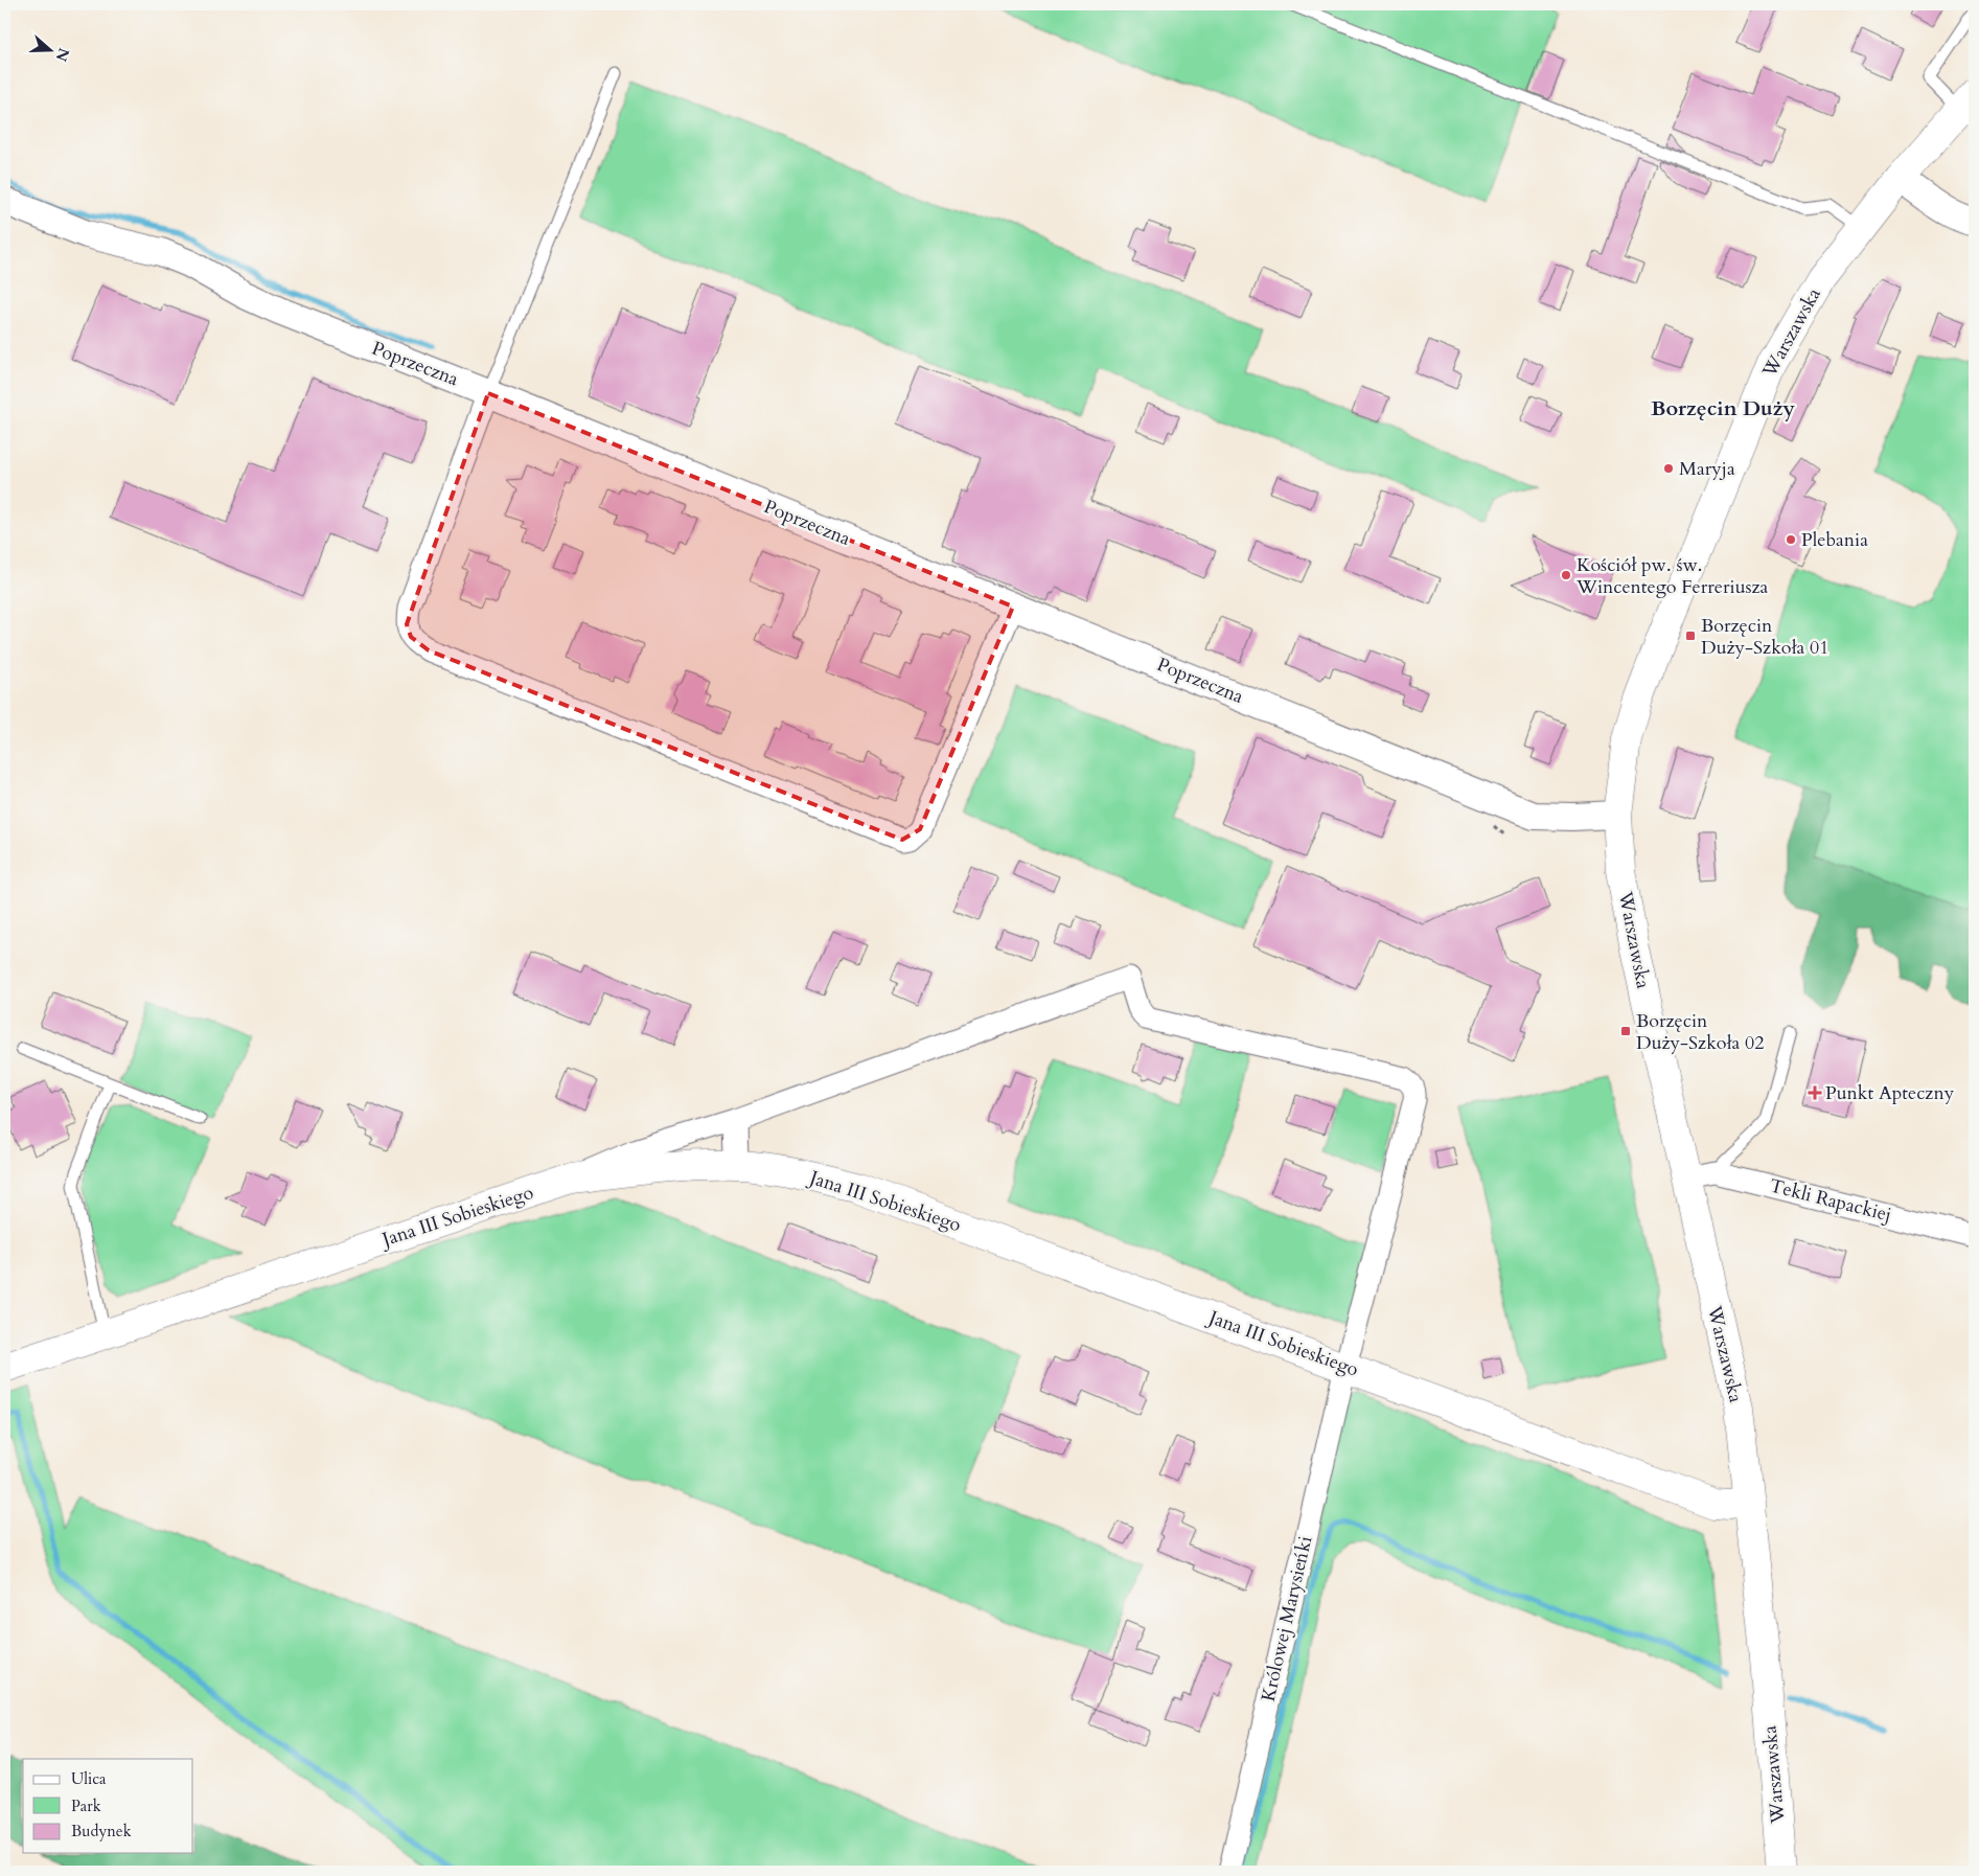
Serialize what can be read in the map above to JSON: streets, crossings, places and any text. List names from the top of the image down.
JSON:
{
  "streets": {
    "main road": ["Warszawska", "Jana III Sobieskiego"],
    "street": ["Poprzeczna", "Tekli Rapackiej", "Królowej Marysieńki"]
  },
  "crossings": [
    ["Warszawska", "Poprzeczna"],
    ["Warszawska", "Tekli Rapackiej"],
    ["Warszawska", "Jana III Sobieskiego"],
    ["Jana III Sobieskiego", "Królowej Marysieńki"]
  ],
  "districts": ["Borzęcin Duży"],
  "places": {
    "other": ["Maryja", "Plebania", "Kościół pw. św. Wincentego Ferreriusza"],
    "transit": ["Borzęcin Duży-Szkoła 01", "Borzęcin Duży-Szkoła 02"],
    "health": ["Punkt Apteczny"]
  },
  "legend": ["Ulica", "Park", "Budynek"],
  "north": "right"
}
